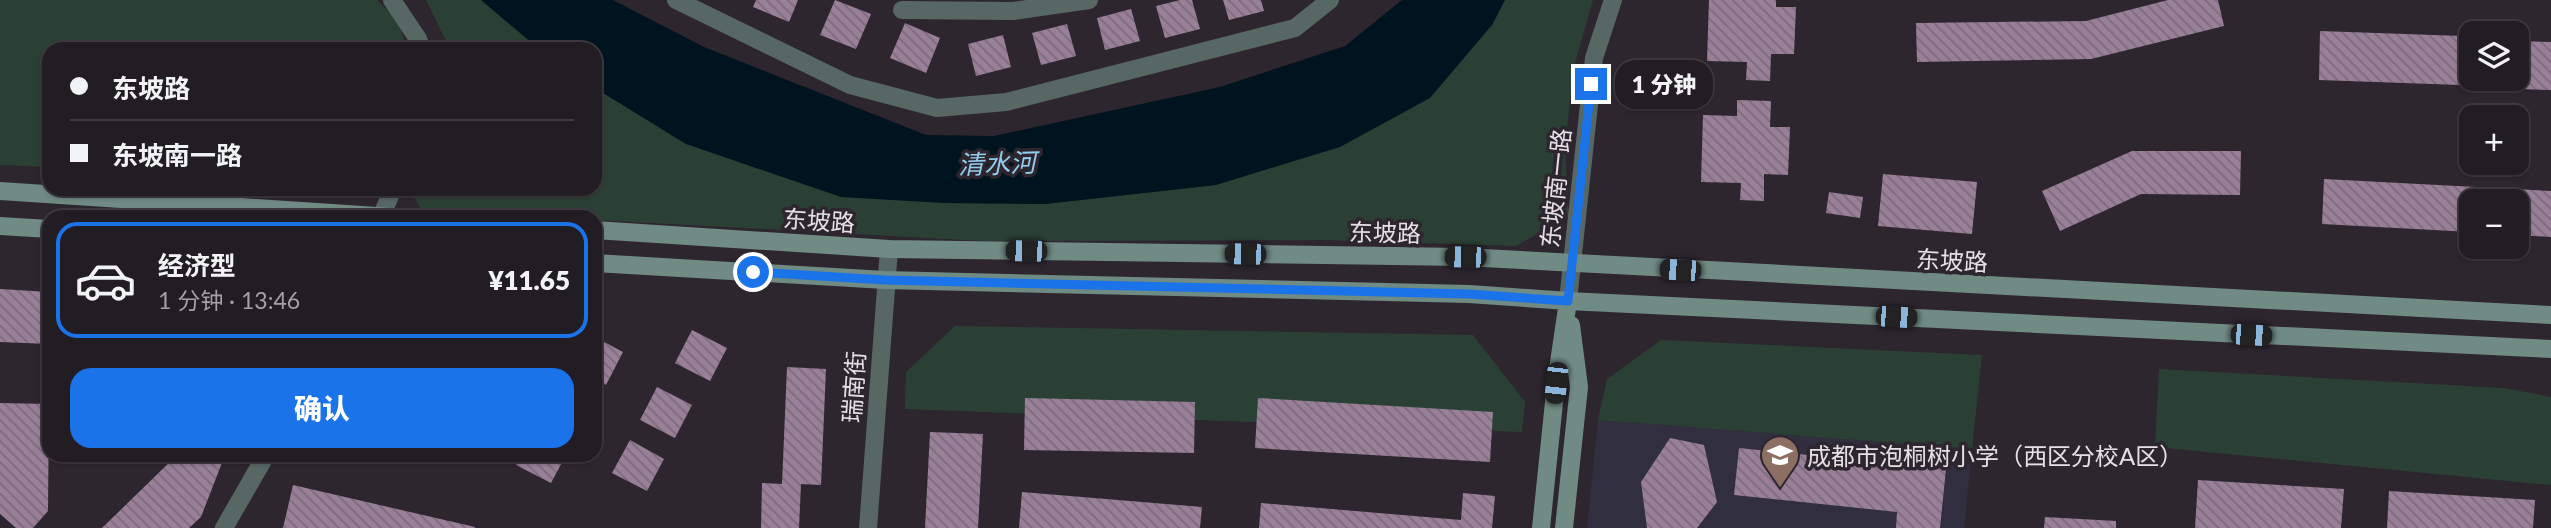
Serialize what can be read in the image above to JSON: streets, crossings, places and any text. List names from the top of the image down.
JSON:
{
  "streets": {
    "main road": ["东坡路"],
    "street": ["东坡南一路", "瑞南街"]
  },
  "crossings": [
    ["东坡南一路", "东坡路"],
    ["东坡路", "瑞南街"]
  ],
  "water": ["清水河"],
  "places": {
    "school or university": ["成都市泡桐树小学（西区分校A区）"]
  },
  "page": {
    "map_buttons": ["+", "−"],
    "banner": ["东坡路", "东坡南一路"],
    "bubble": "1 分钟",
    "list": [
      {
        "name": "经济型",
        "note": "1 分钟 · 13:46",
        "value": "¥11.65"
      }
    ],
    "buttons": "确认"
  }
}
